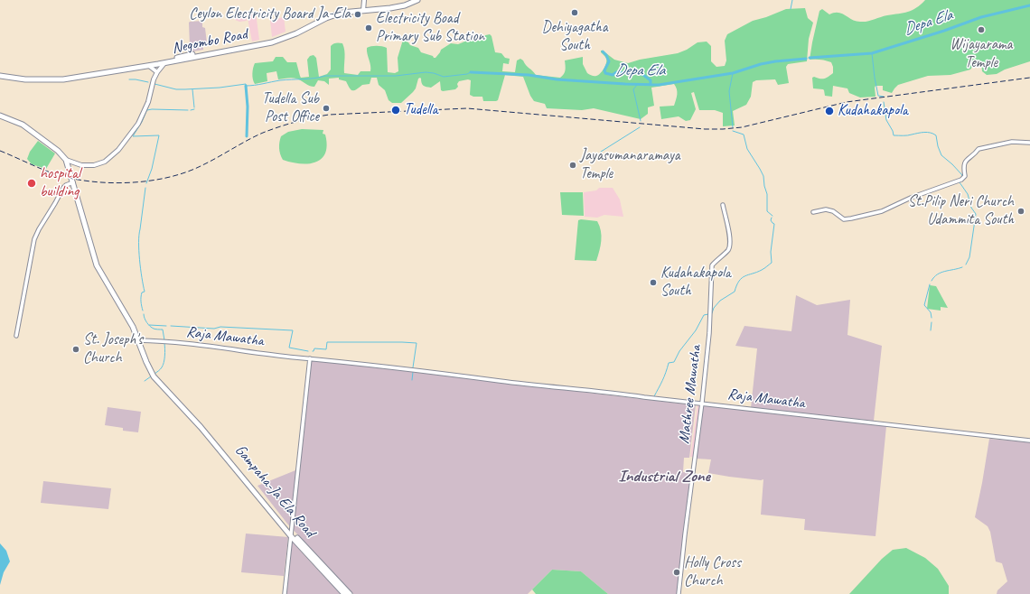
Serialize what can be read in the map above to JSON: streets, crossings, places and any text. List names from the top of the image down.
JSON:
{
  "streets": {
    "highway": ["Negombo Road", "Gampaha-Ja Ela Road"],
    "street": ["Raja Mawatha", "Mathree Mawatha"]
  },
  "crossings": [
    ["Raja Mawatha", "Mathree Mawatha"],
    ["Raja Mawatha", "Gampaha-Ja Ela Road"]
  ],
  "districts": ["Industrial Zone"],
  "water": ["Depa Ela"],
  "places": [
    "Dehiyagatha South",
    "Ceylon Electricity Board Ja-Ela",
    "Electricity Boad Primary Sub Station",
    "Wijayarama Temple",
    "Tudella Sub Post Office",
    "Tudella",
    "Kudahakapola",
    "Jayasumanaramaya Temple",
    "hospital building",
    "St.Pilip Neri Church Udammita South",
    "Kudahakapola South",
    "St. Joseph's Church",
    "Holly Cross Church"
  ]
}
